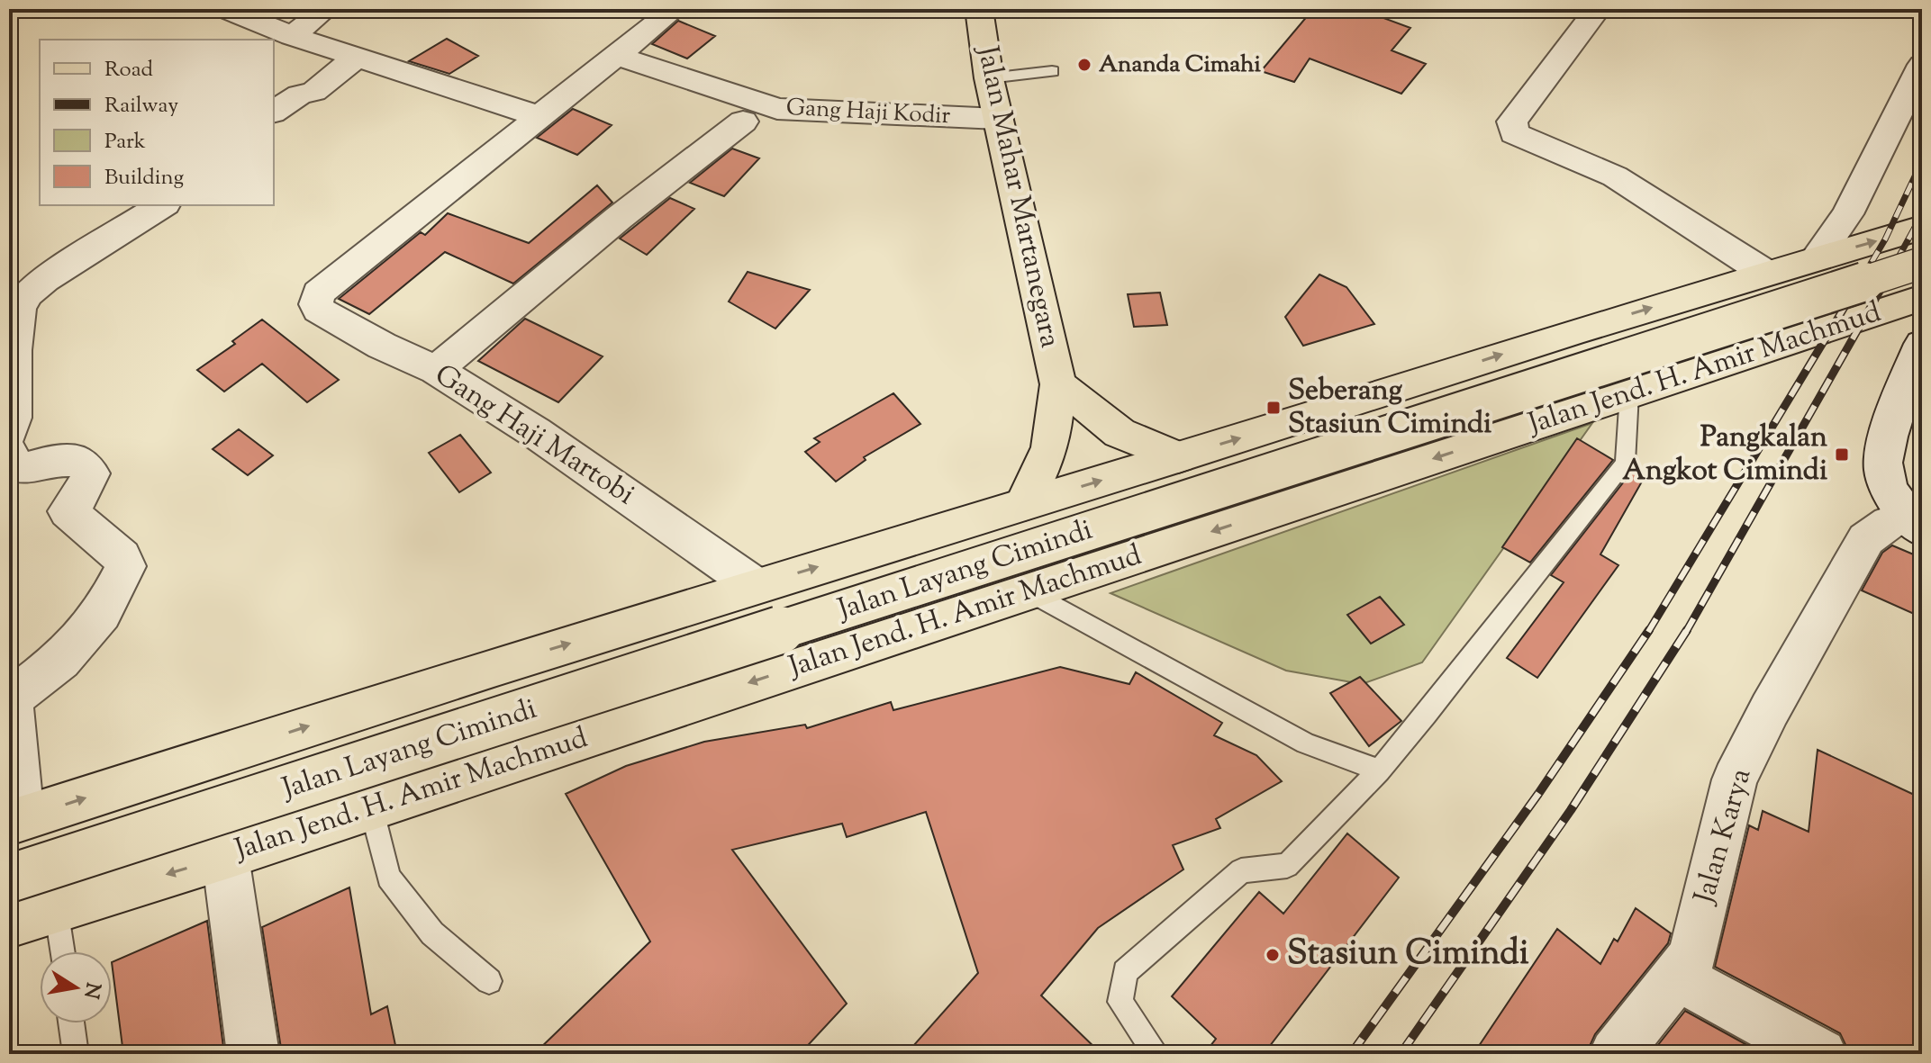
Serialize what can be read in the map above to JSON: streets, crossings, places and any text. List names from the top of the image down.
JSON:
{
  "streets": {
    "main road": ["Jalan Mahar Martanegara", "Jalan Jend. H. Amir Machmud", "Jalan Layang Cimindi"],
    "street": ["Gang Haji Kodir", "Gang Haji Martobi", "Jalan Karya"]
  },
  "crossings": [
    ["Gang Haji Kodir", "Jalan Mahar Martanegara"]
  ],
  "places": {
    "other": ["Ananda Cimahi", "Stasiun Cimindi"],
    "transit": ["Seberang Stasiun Cimindi", "Pangkalan Angkot Cimindi"]
  },
  "legend": [
    "Road",
    "Railway",
    "Park",
    "Building"
  ],
  "north": "right"
}
